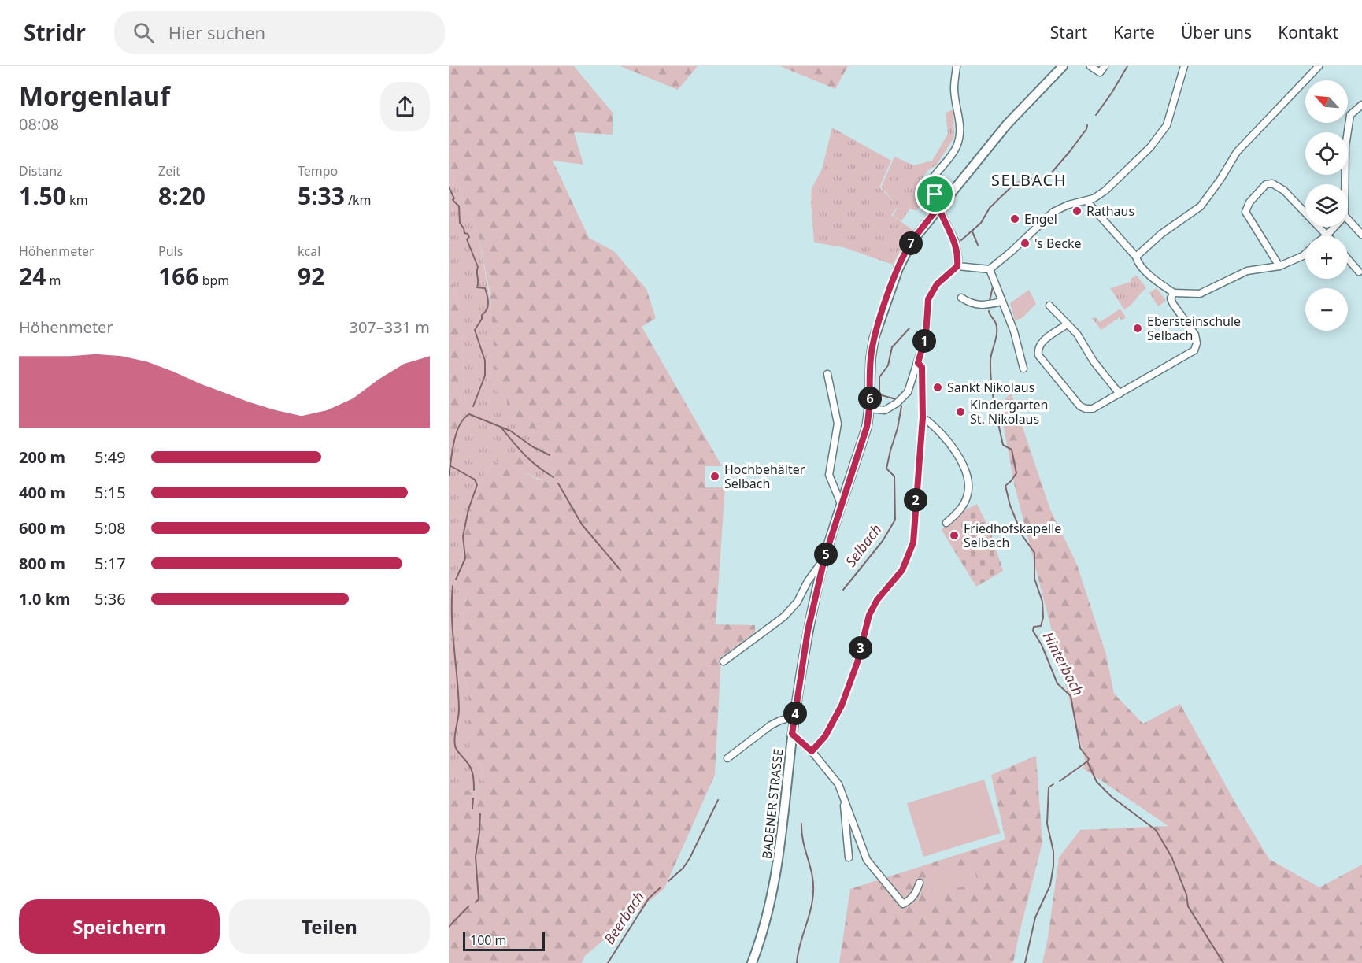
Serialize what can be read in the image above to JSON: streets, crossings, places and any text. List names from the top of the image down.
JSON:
{
  "streets": {
    "main road": ["BADENER STRASSE"]
  },
  "districts": ["SELBACH"],
  "water": ["Selbach", "Hinterbach", "Beerbach"],
  "places": [
    "Rathaus",
    "Engel",
    "'s Becke",
    "Ebersteinschule Selbach",
    "Sankt Nikolaus",
    "Kindergarten St. Nikolaus",
    "Hochbehälter Selbach",
    "Friedhofskapelle Selbach"
  ],
  "scale_bar": "100 m",
  "north": "top left",
  "page": {
    "header": "Stridr",
    "search": "Hier suchen",
    "nav": [
      "Start",
      "Karte",
      "Über uns",
      "Kontakt"
    ],
    "heading": ["Morgenlauf", "08:08"],
    "map_buttons": ["+", "−"],
    "stats": [
      ["Distanz", "1.50 km"],
      ["Zeit", "8:20"],
      ["Tempo", "5:33 /km"],
      ["Höhenmeter", "24 m"],
      ["Puls", "166 bpm"],
      ["kcal", "92"]
    ],
    "pins": [
      "7",
      "1",
      "6",
      "2",
      "5",
      "3",
      "4"
    ],
    "chart": ["Höhenmeter", "307–331 m"],
    "list": [
      {
        "name": "200 m",
        "note": "5:49"
      },
      {
        "name": "400 m",
        "note": "5:15"
      },
      {
        "name": "600 m",
        "note": "5:08"
      },
      {
        "name": "800 m",
        "note": "5:17"
      },
      {
        "name": "1.0 km",
        "note": "5:36"
      }
    ],
    "buttons": ["Speichern", "Teilen"],
    "scale": "100 m"
  }
}
